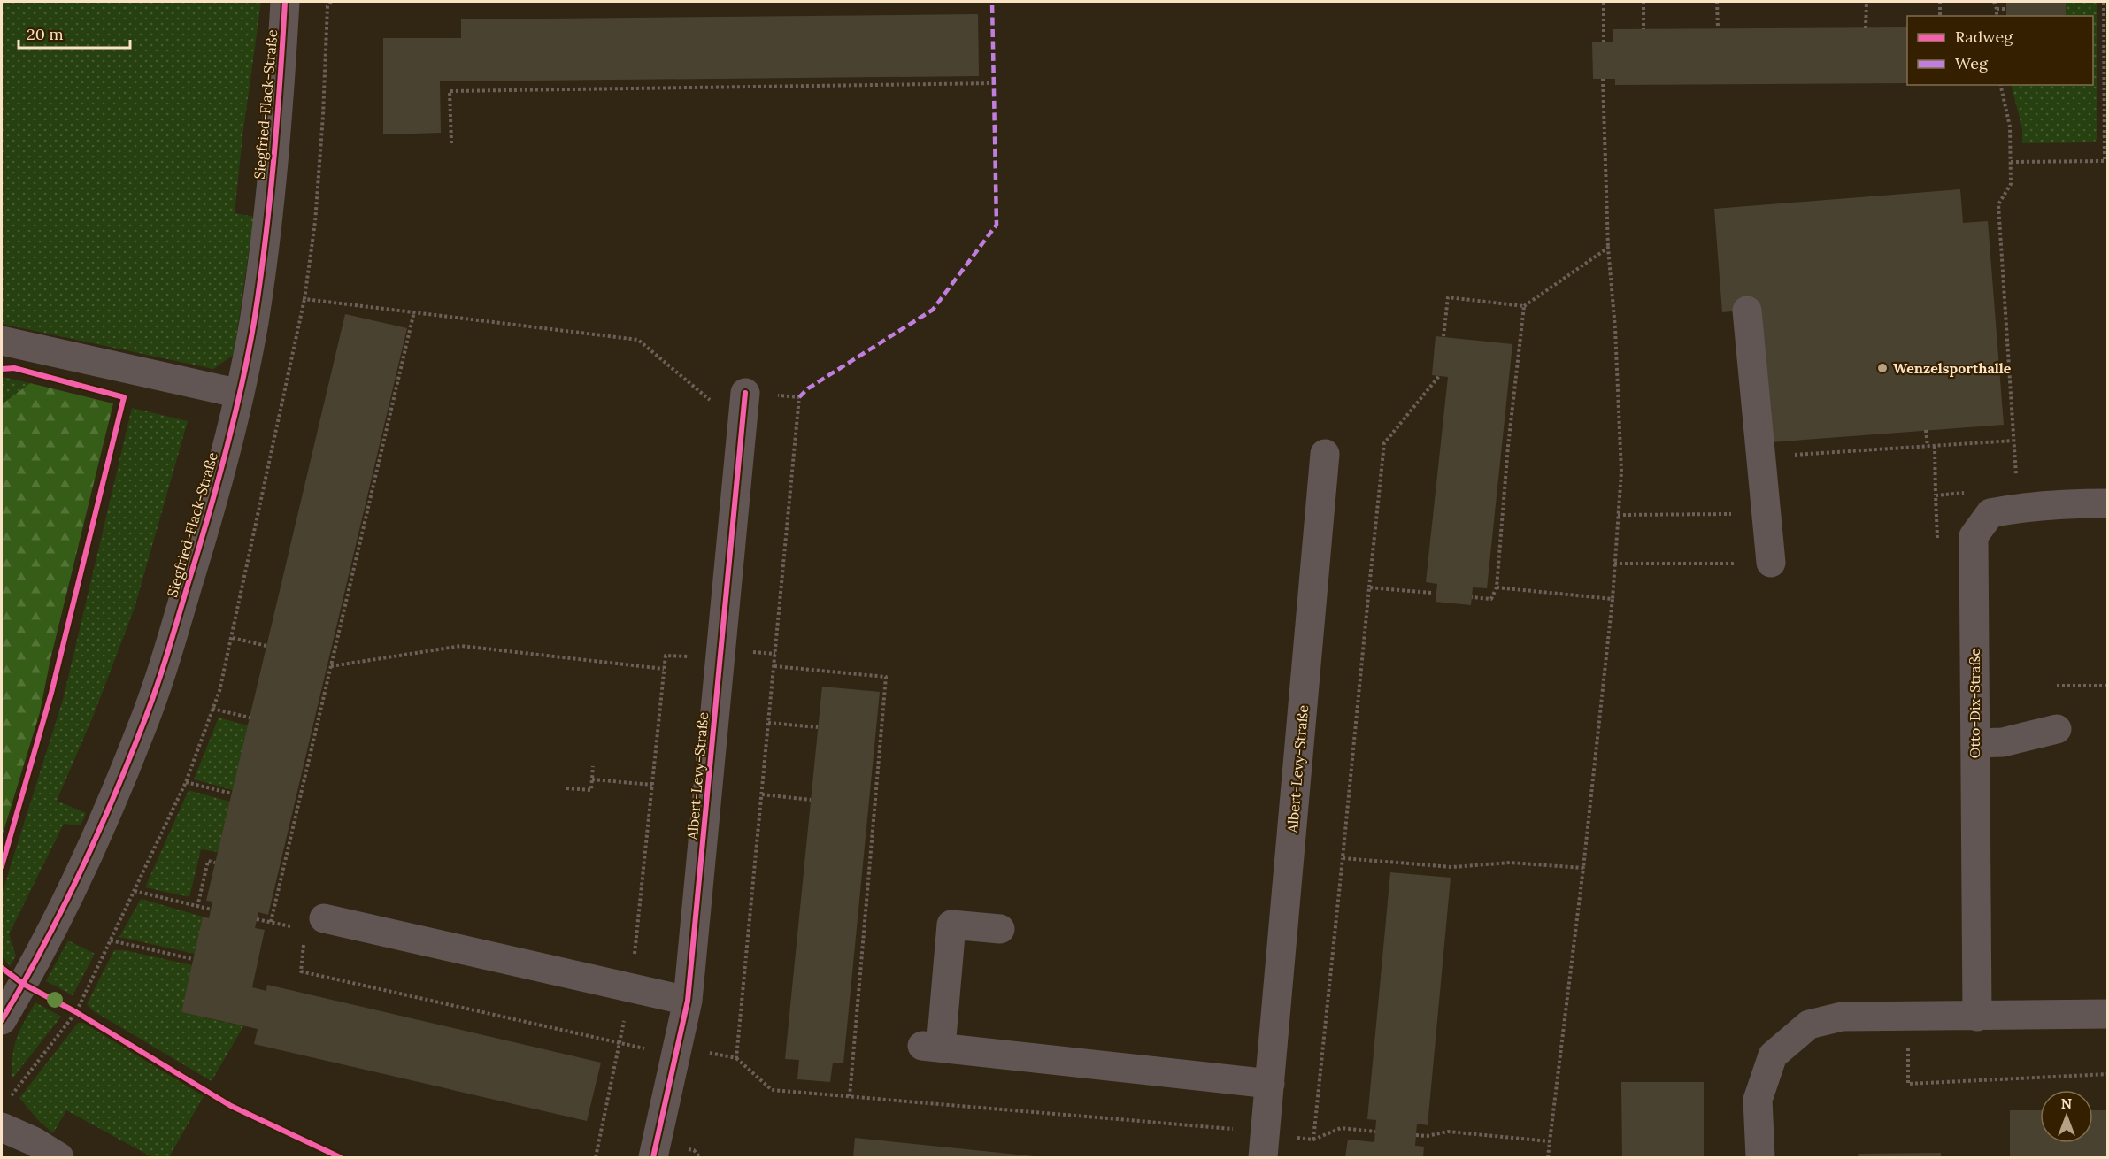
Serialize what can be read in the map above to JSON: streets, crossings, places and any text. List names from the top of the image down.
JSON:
{
  "streets": {
    "street": ["Siegfried-Flack-Straße", "Otto-Dix-Straße", "Albert-Levy-Straße"]
  },
  "places": ["Wenzelsporthalle"],
  "legend": ["Radweg", "Weg"],
  "scale_bar": "20 m",
  "north": "top"
}
